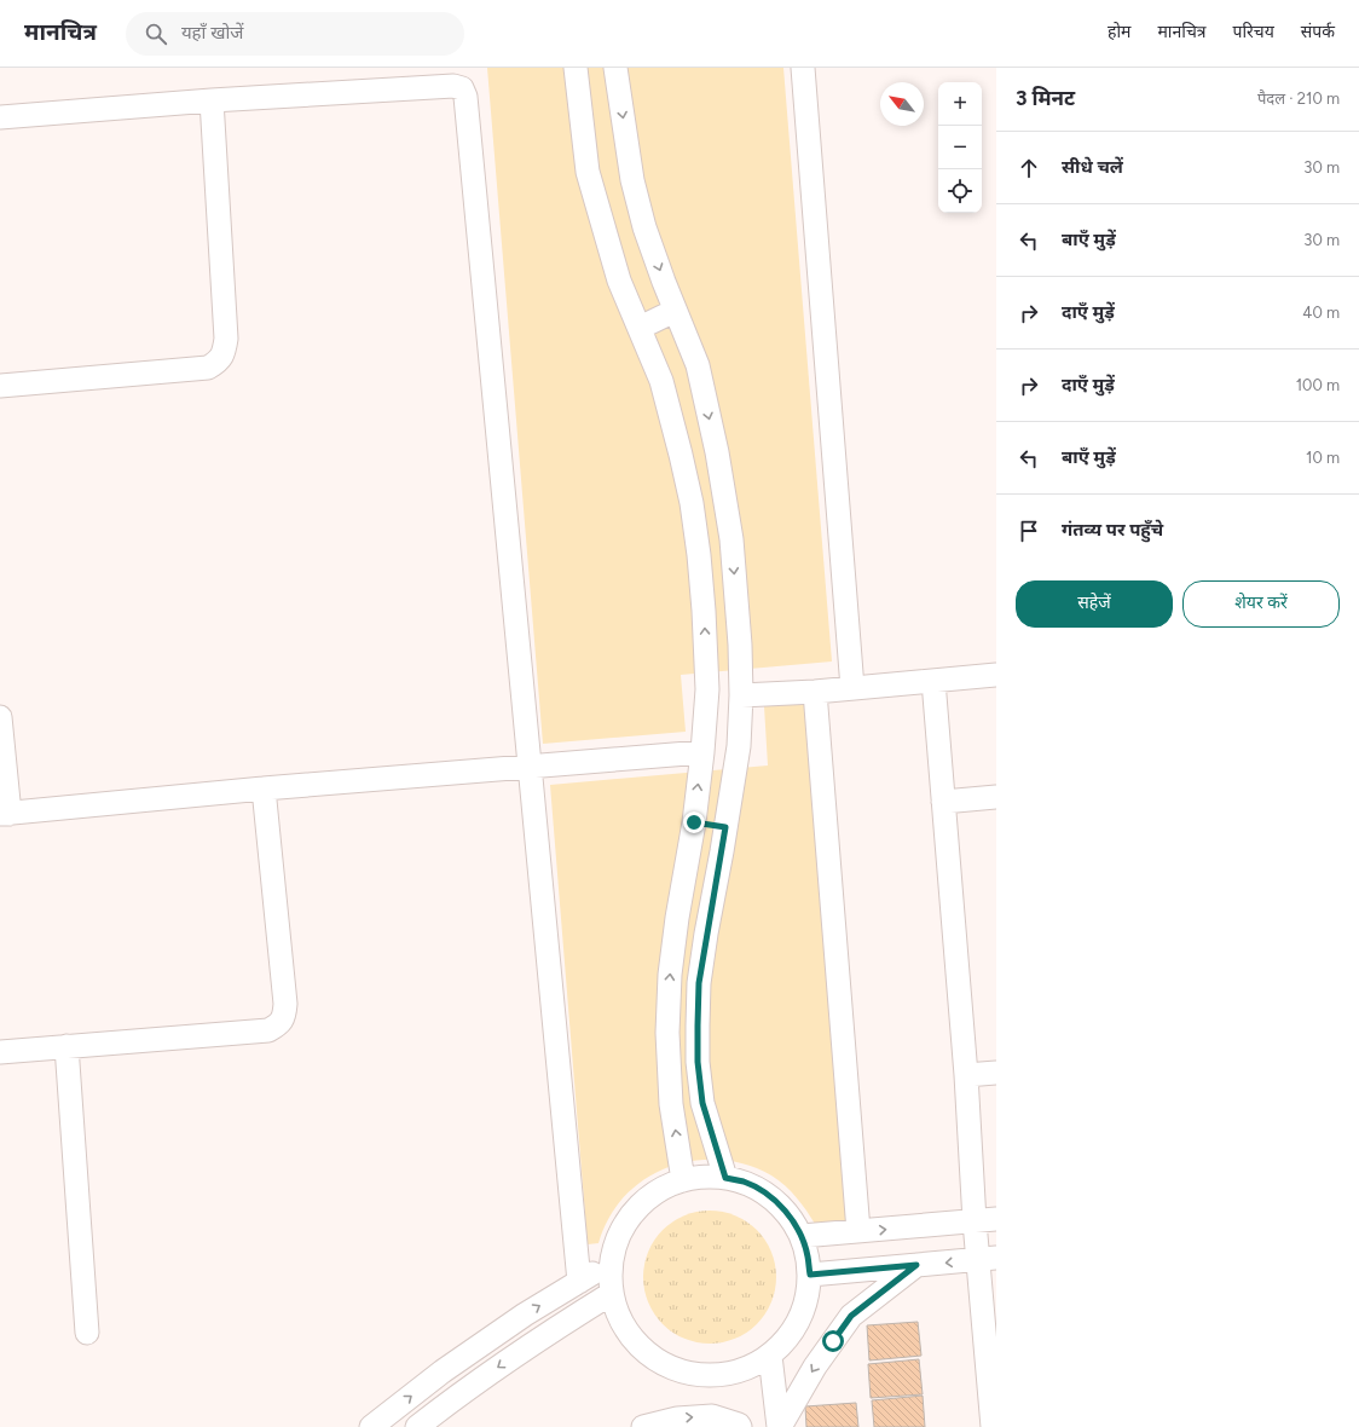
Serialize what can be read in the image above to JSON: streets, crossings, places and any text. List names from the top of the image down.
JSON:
{
  "north": "top left",
  "page": {
    "header": "मानचित्र",
    "search": "यहाँ खोजें",
    "nav": [
      "होम",
      "मानचित्र",
      "परिचय",
      "संपर्क"
    ],
    "heading": ["3 मिनट", "पैदल · 210 m"],
    "map_buttons": ["+", "−"],
    "list": [
      ["सीधे चलें", "30 m"],
      ["बाएँ मुड़ें", "30 m"],
      ["दाएँ मुड़ें", "40 m"],
      ["दाएँ मुड़ें", "100 m"],
      ["बाएँ मुड़ें", "10 m"],
      "गंतव्य पर पहुँचे"
    ],
    "buttons": ["सहेजें", "शेयर करें"]
  }
}
